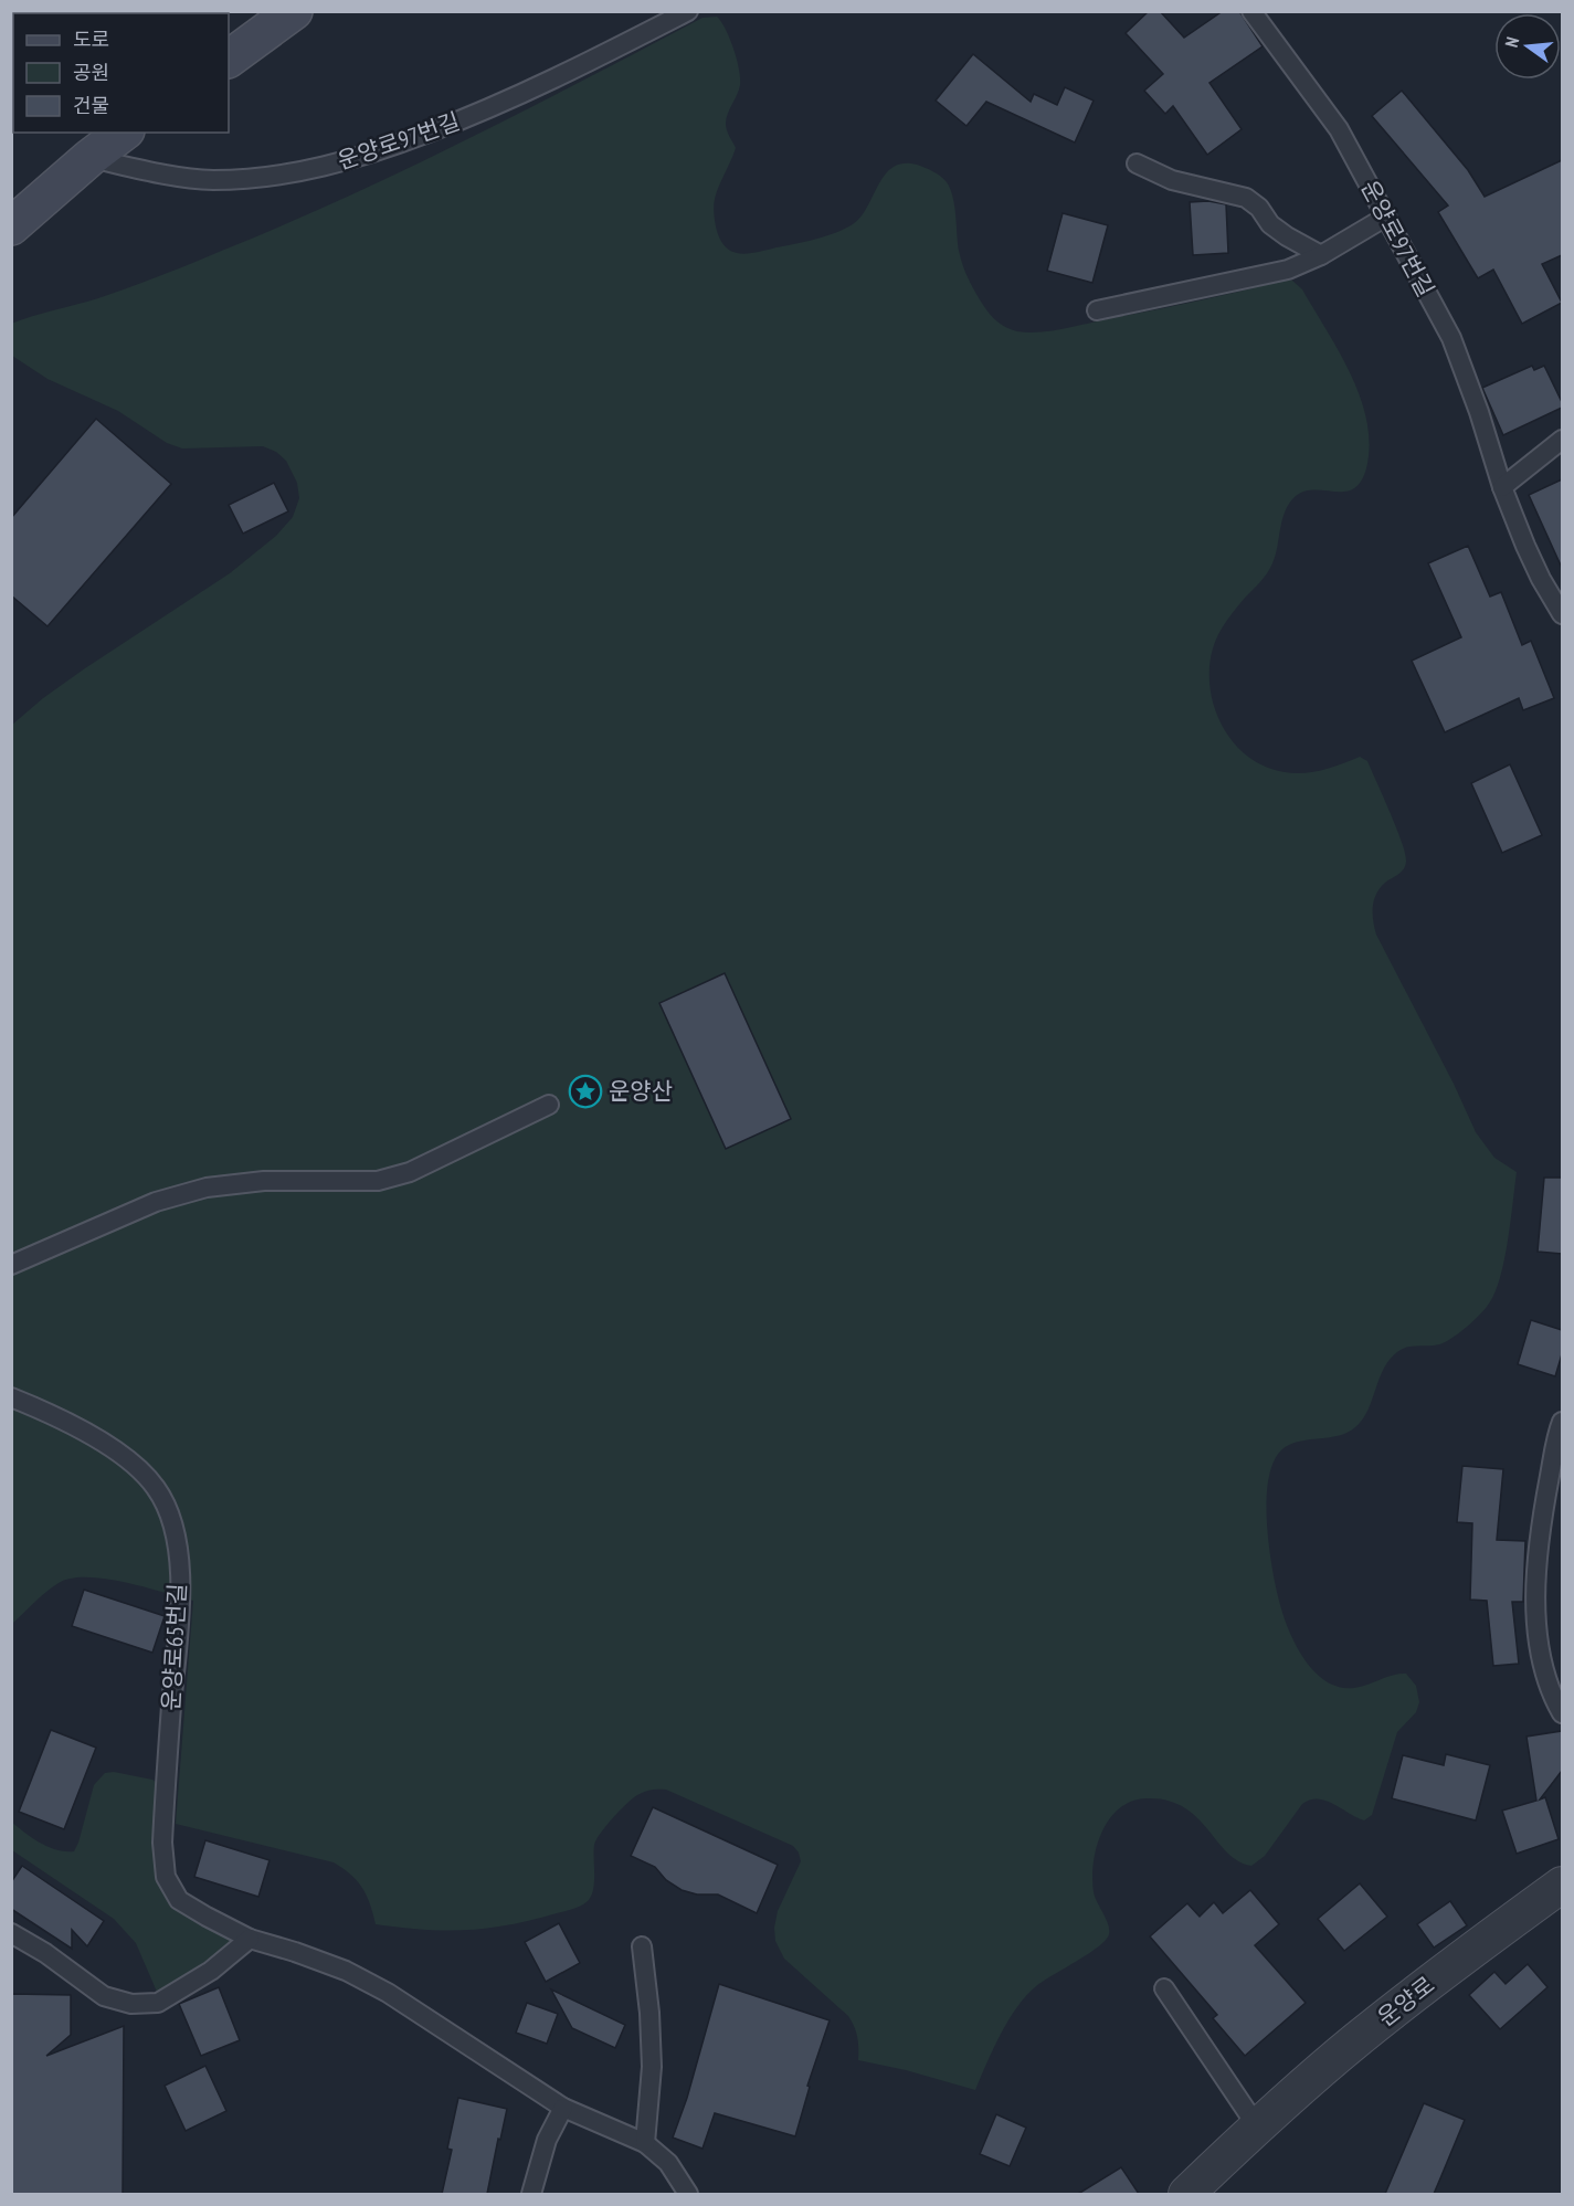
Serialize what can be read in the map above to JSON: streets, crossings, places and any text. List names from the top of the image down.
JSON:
{
  "streets": {
    "street": ["운양로"],
    "lane": ["운양로97번길", "운양로65번길"]
  },
  "places": {
    "place": ["운양산"]
  },
  "legend": ["도로", "공원", "건물"],
  "north": "left"
}
